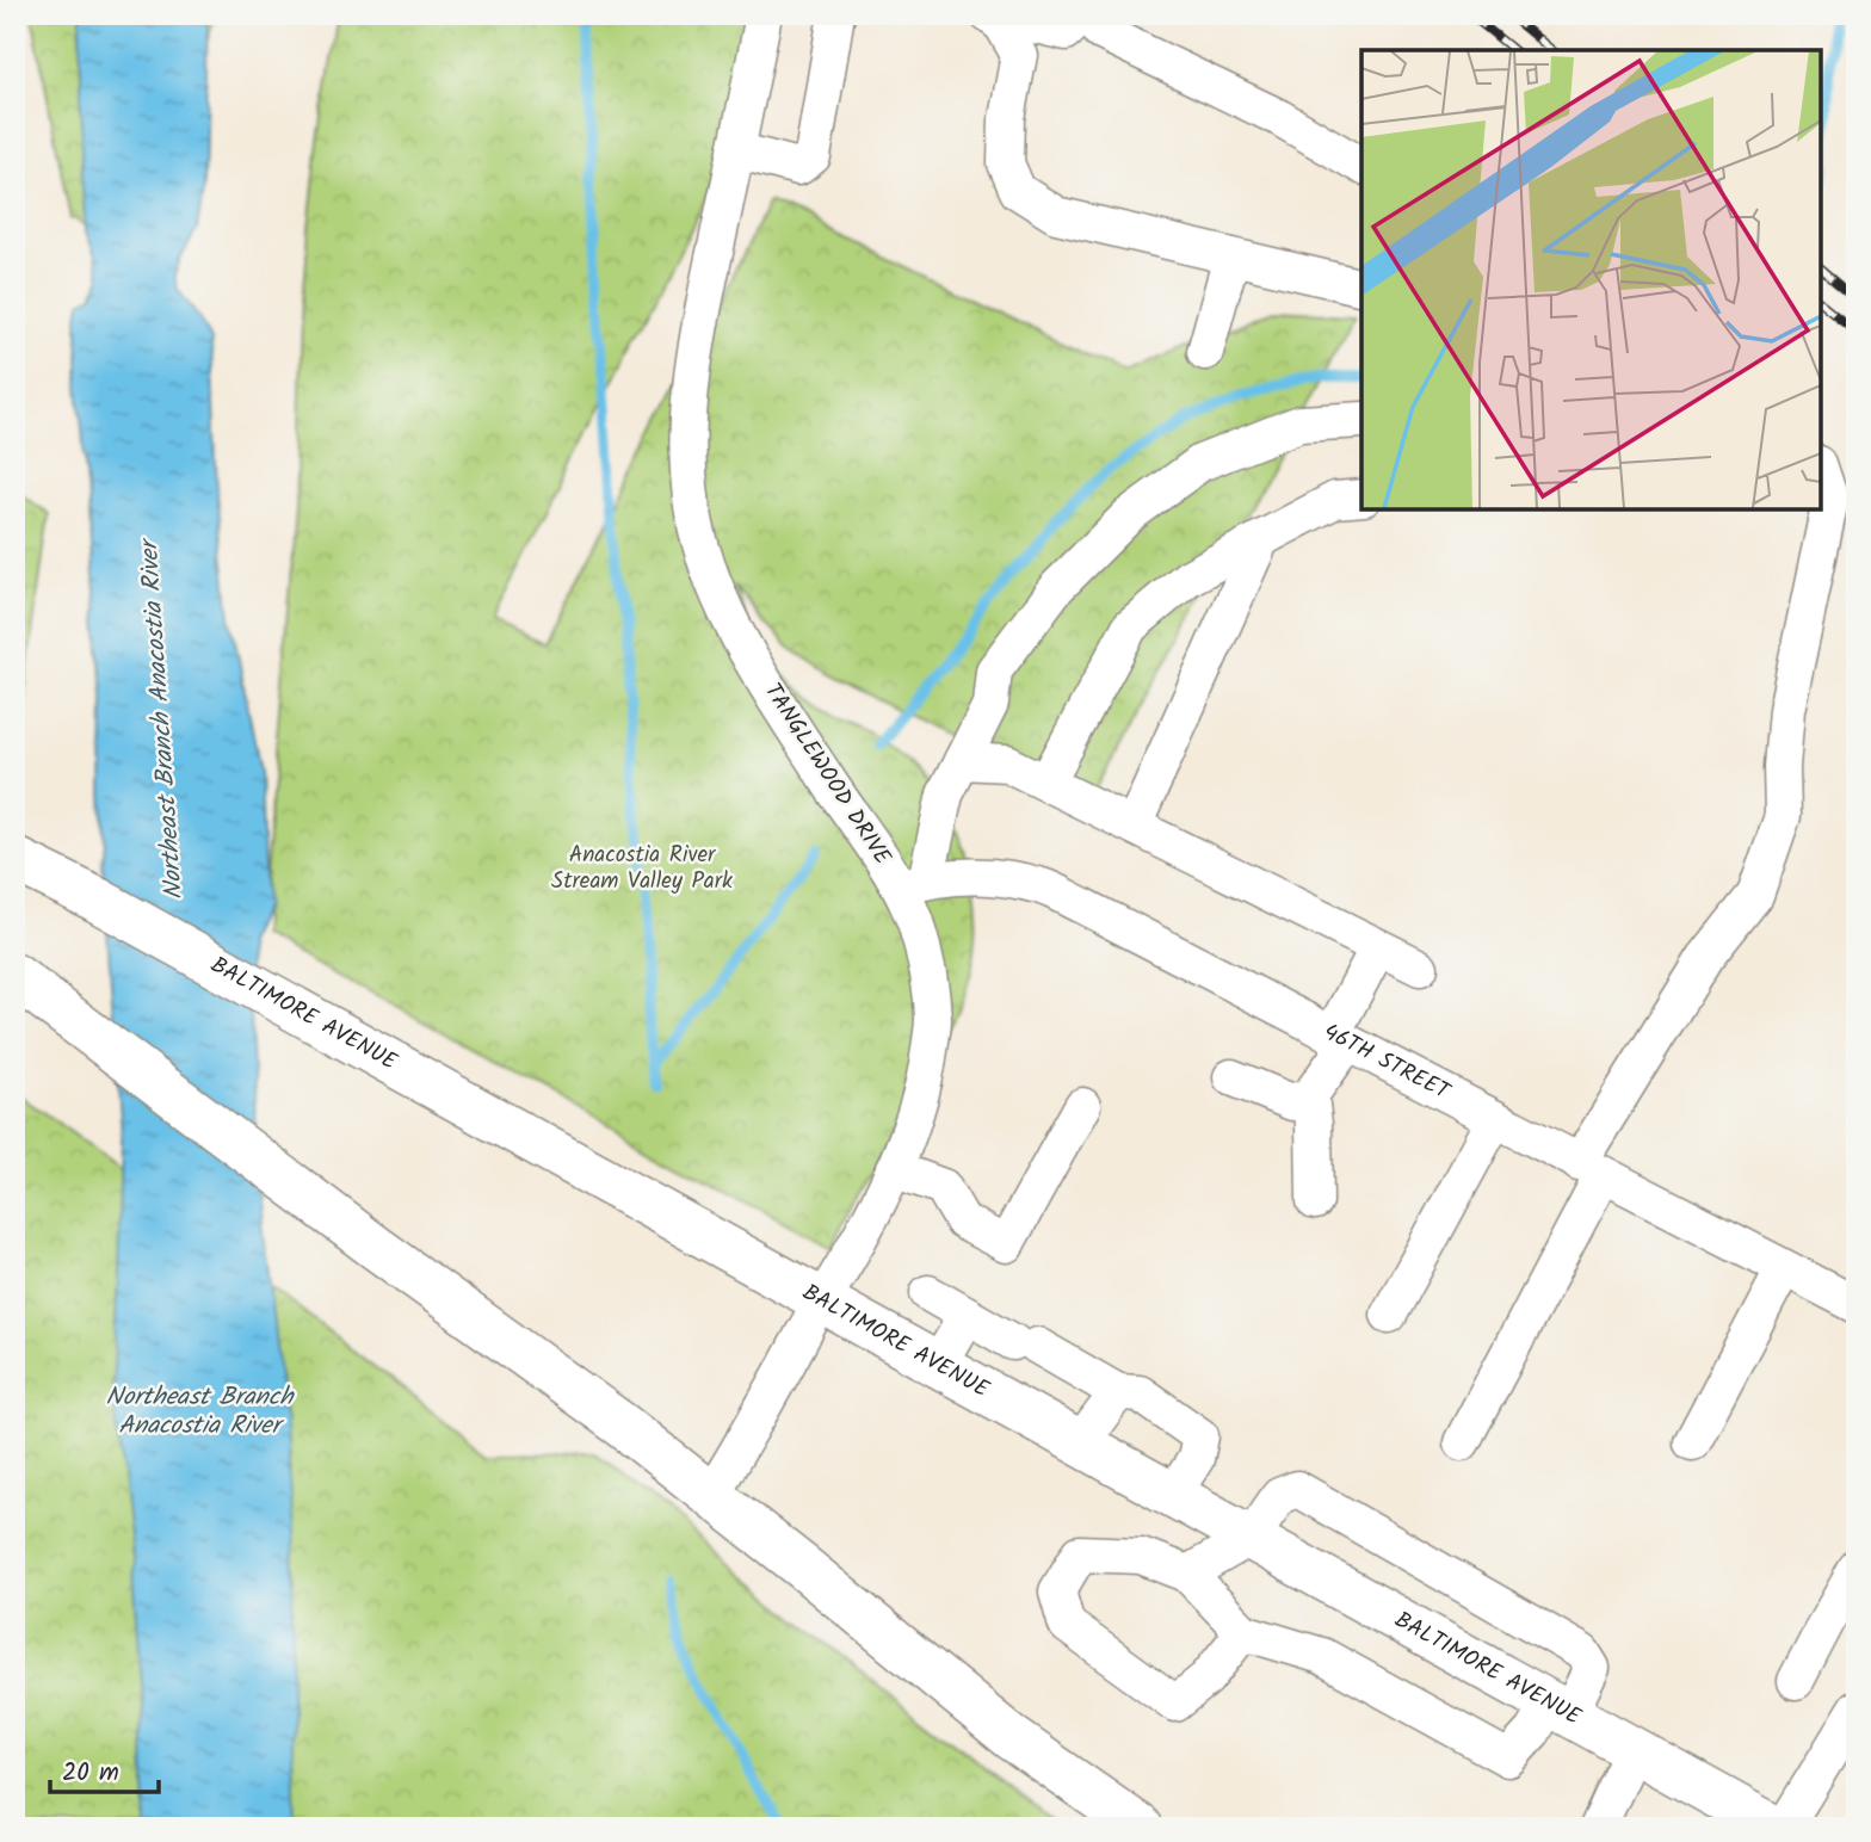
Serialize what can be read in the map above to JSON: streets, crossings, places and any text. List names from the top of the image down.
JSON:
{
  "streets": {
    "main road": ["BALTIMORE AVENUE"],
    "street": ["TANGLEWOOD DRIVE", "46TH STREET"]
  },
  "crossings": [
    ["TANGLEWOOD DRIVE", "BALTIMORE AVENUE"],
    ["TANGLEWOOD DRIVE", "46TH STREET"]
  ],
  "water": ["Northeast Branch Anacostia River"],
  "parks": ["Anacostia River Stream Valley Park"],
  "scale_bar": "20 m"
}
